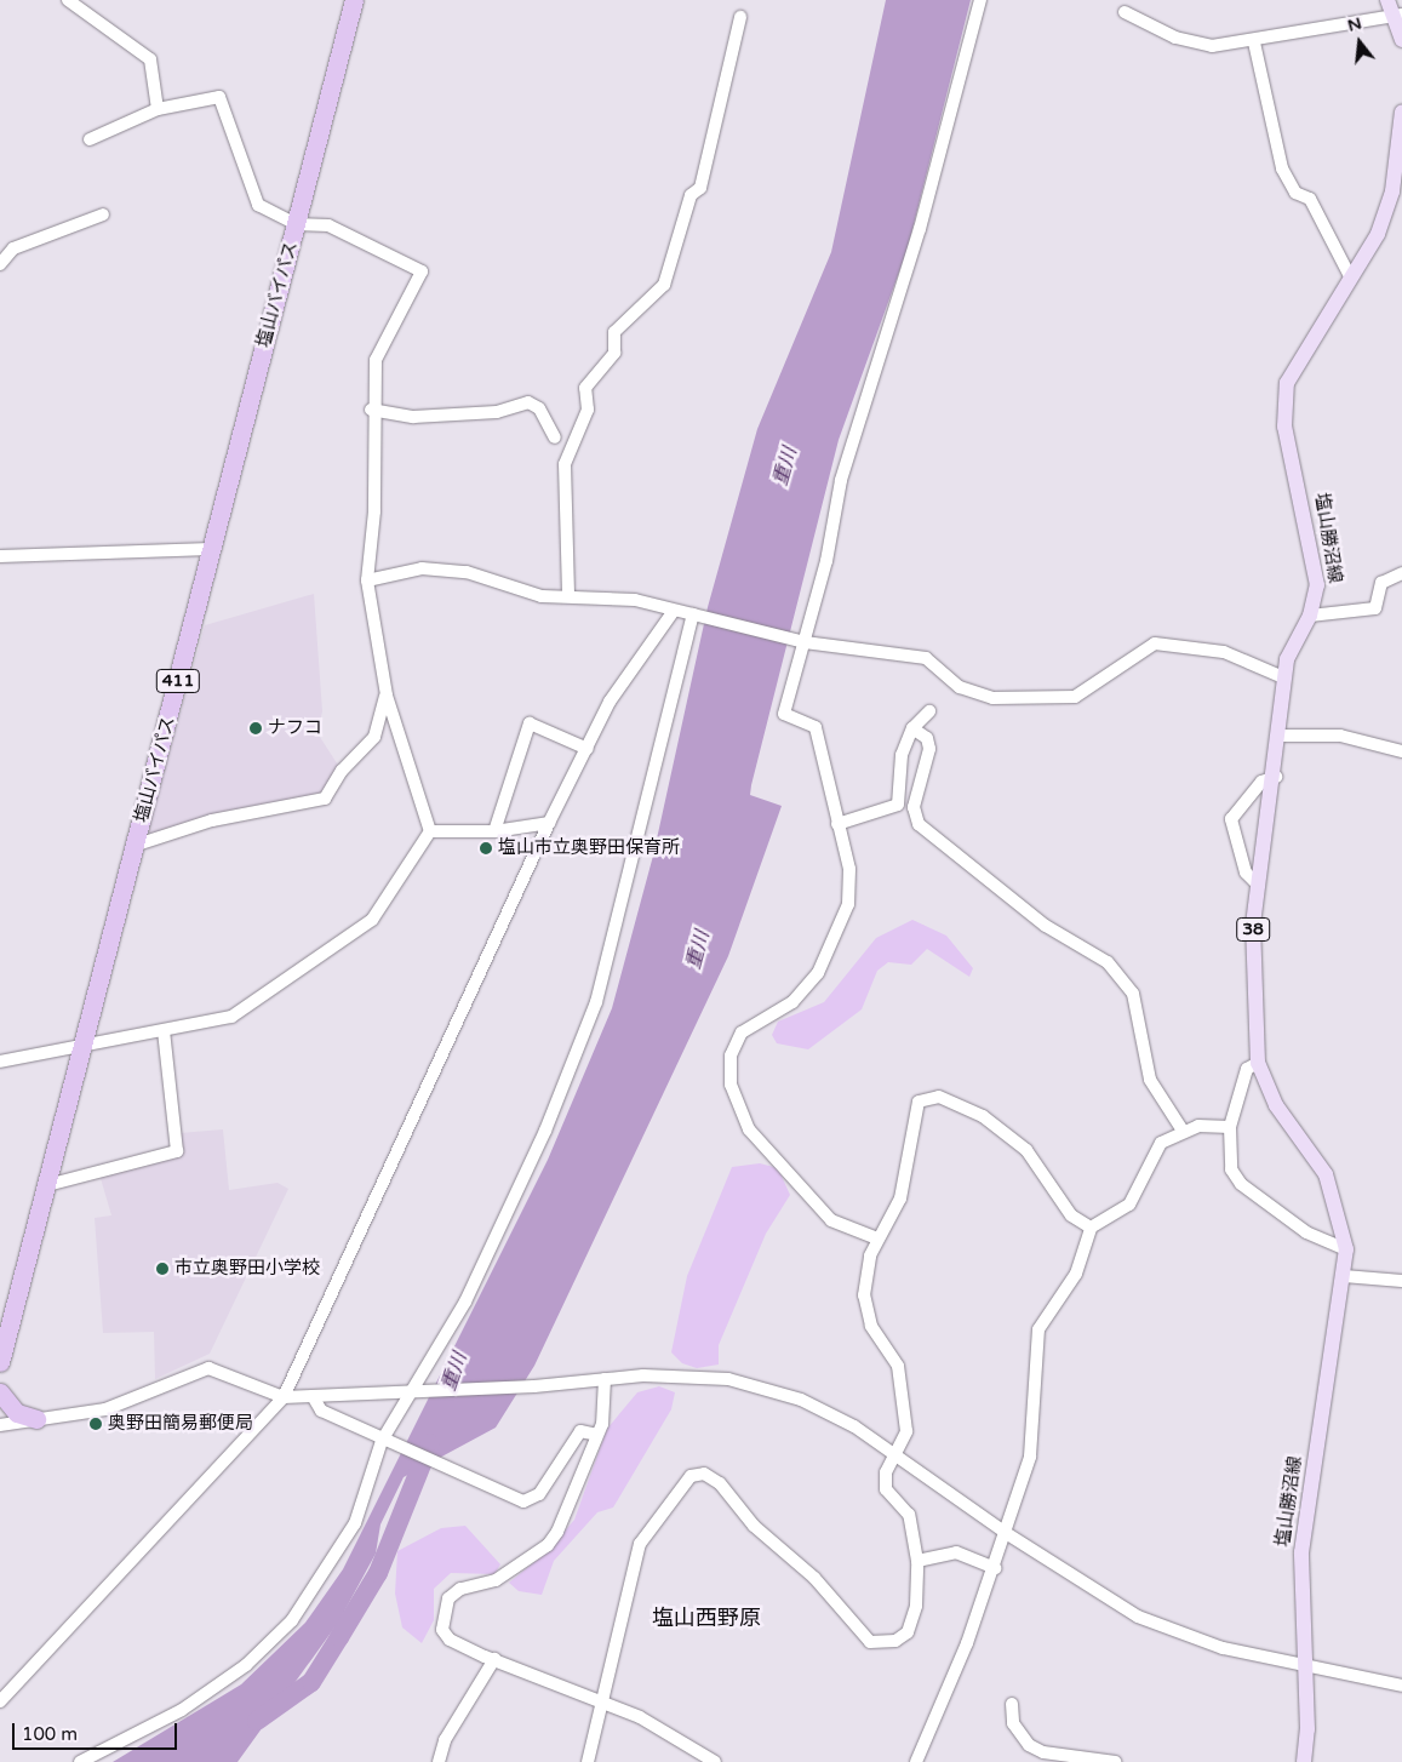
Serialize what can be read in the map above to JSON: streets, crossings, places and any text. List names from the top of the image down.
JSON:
{
  "streets": {
    "highway": ["塩山バイパス", "411"],
    "main road": ["塩山勝沼線", "38"]
  },
  "districts": ["塩山西野原"],
  "water": ["重川"],
  "places": [
    "ナフコ",
    "塩山市立奥野田保育所",
    "市立奥野田小学校",
    "奥野田簡易郵便局"
  ],
  "scale_bar": "100 m",
  "north": "top"
}
